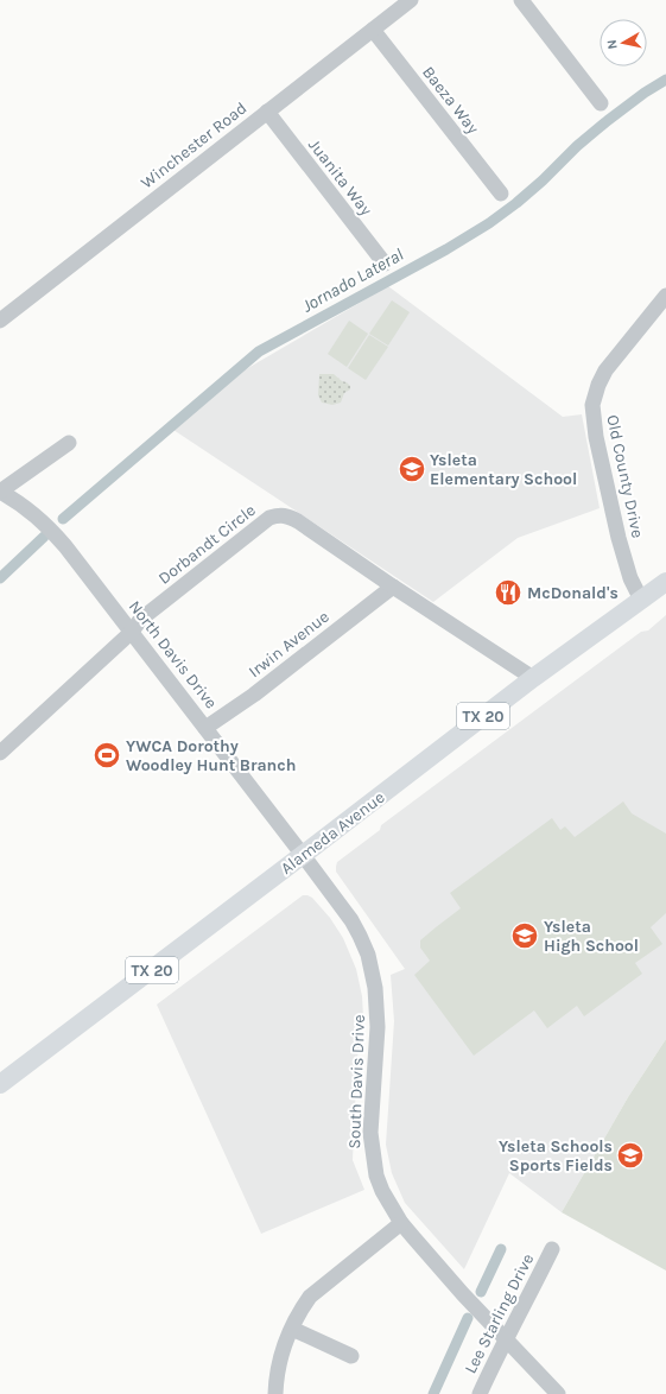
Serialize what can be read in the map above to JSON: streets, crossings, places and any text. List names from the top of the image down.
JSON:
{
  "streets": {
    "main road": ["TX 20", "Alameda Avenue"],
    "street": [
      "Baeza Way",
      "Winchester Road",
      "Juanita Way",
      "Old County Drive",
      "Dorbandt Circle",
      "Irwin Avenue",
      "North Davis Drive",
      "South Davis Drive",
      "Lee Starling Drive"
    ]
  },
  "crossings": [
    ["Baeza Way", "Winchester Road"],
    ["Winchester Road", "Juanita Way"],
    ["Old County Drive", "Alameda Avenue"],
    ["Dorbandt Circle", "Irwin Avenue"],
    ["Dorbandt Circle", "North Davis Drive"],
    ["Dorbandt Circle", "Alameda Avenue"],
    ["Irwin Avenue", "North Davis Drive"],
    ["North Davis Drive", "Alameda Avenue"],
    ["North Davis Drive", "South Davis Drive"],
    ["Alameda Avenue", "South Davis Drive"],
    ["South Davis Drive", "Lee Starling Drive"]
  ],
  "water": ["Jornado Lateral"],
  "places": {
    "school or university": ["Ysleta Elementary School", "Ysleta High School", "Ysleta Schools Sports Fields"],
    "restaurant": ["McDonald's"],
    "sports": ["YWCA Dorothy Woodley Hunt Branch"]
  },
  "north": "left"
}
